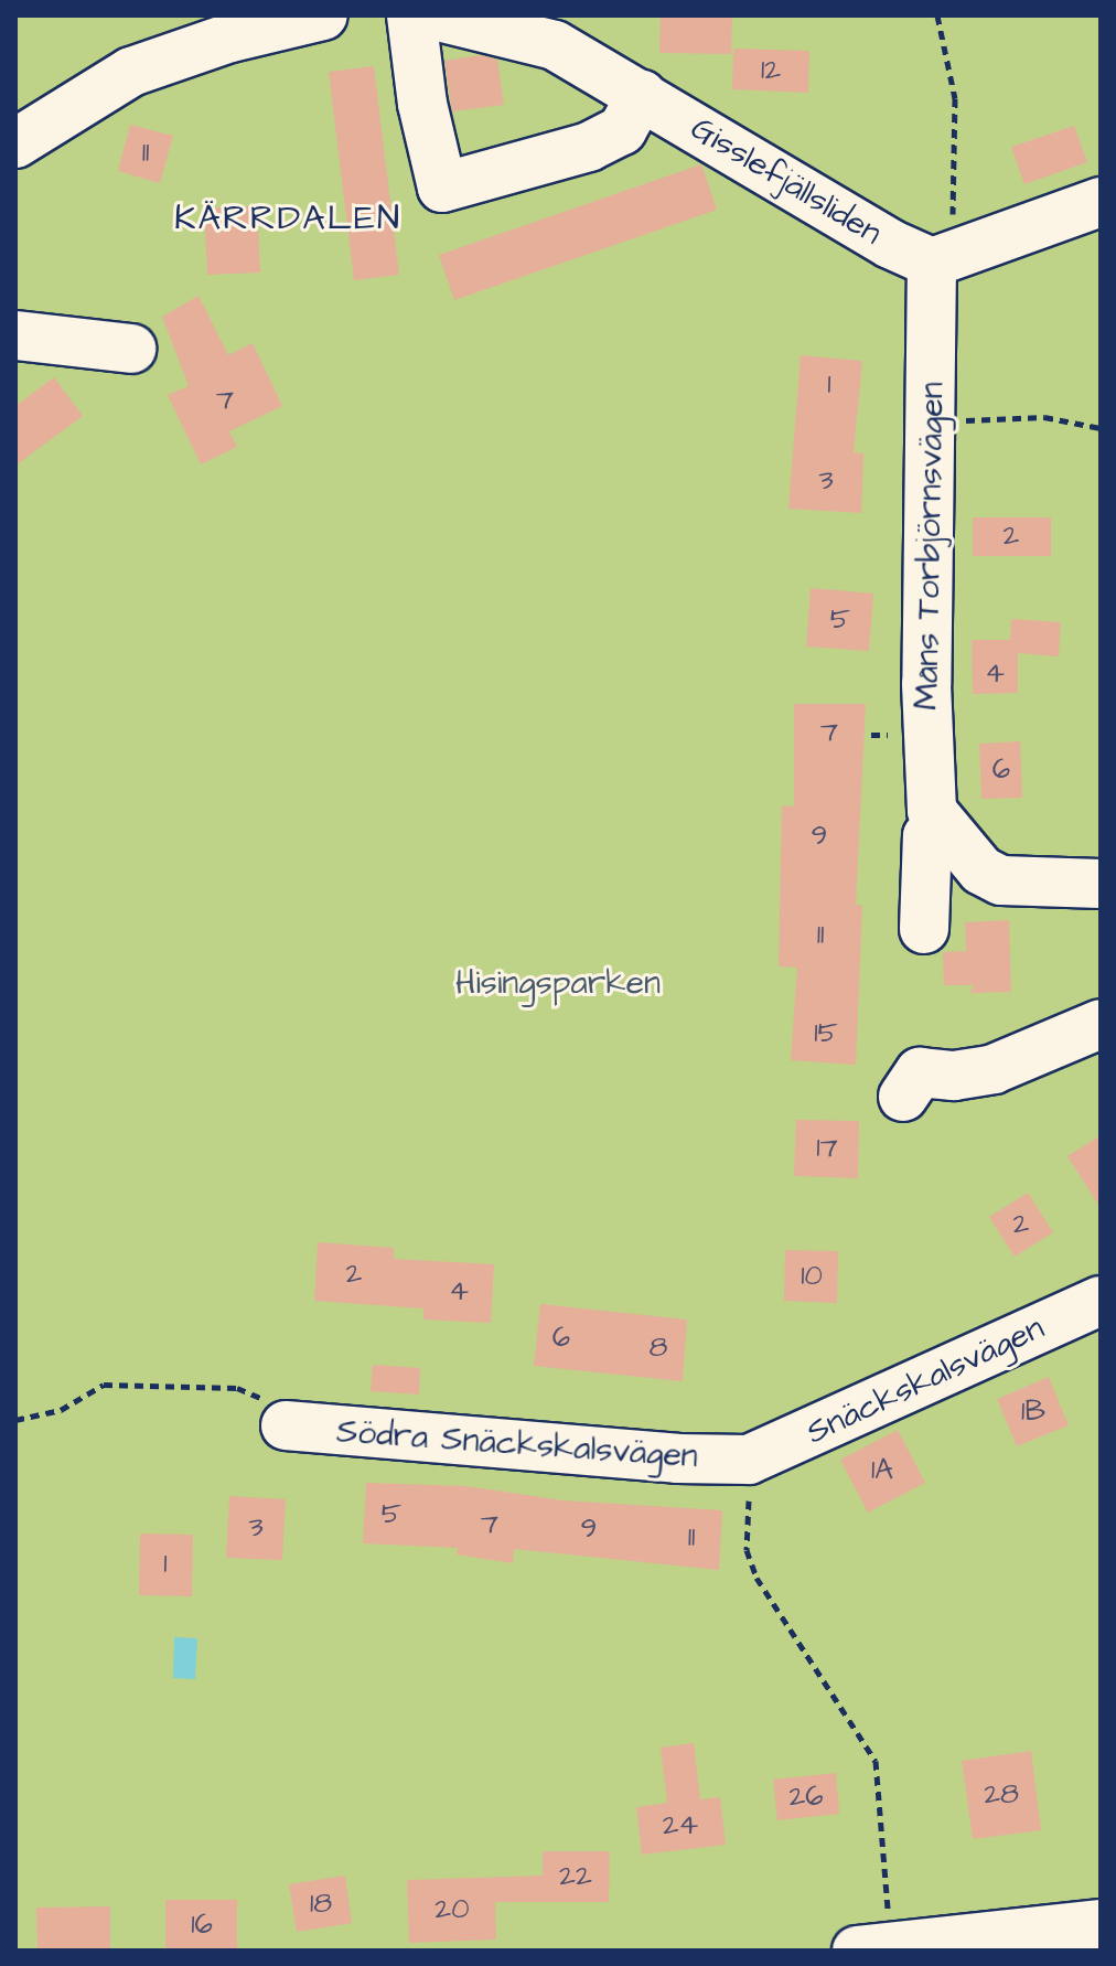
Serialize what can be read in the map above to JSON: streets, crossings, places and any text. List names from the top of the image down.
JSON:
{
  "streets": {
    "street": [
      "Gisslefjällsliden",
      "Måns Torbjörnsvägen",
      "Snäckskalsvägen",
      "Södra Snäckskalsvägen"
    ]
  },
  "crossings": [
    ["Gisslefjällsliden", "Måns Torbjörnsvägen"],
    ["Snäckskalsvägen", "Södra Snäckskalsvägen"]
  ],
  "districts": ["KÄRRDALEN"],
  "parks": ["Hisingsparken"],
  "house_numbers": [
    "12",
    "11",
    "1",
    "7",
    "3",
    "2",
    "5",
    "4",
    "7",
    "6",
    "9",
    "11",
    "15",
    "17",
    "2",
    "2",
    "10",
    "4",
    "6",
    "8",
    "1B",
    "1A",
    "5",
    "7",
    "3",
    "9",
    "11",
    "1",
    "28",
    "26",
    "24",
    "22",
    "18",
    "20",
    "16"
  ]
}
